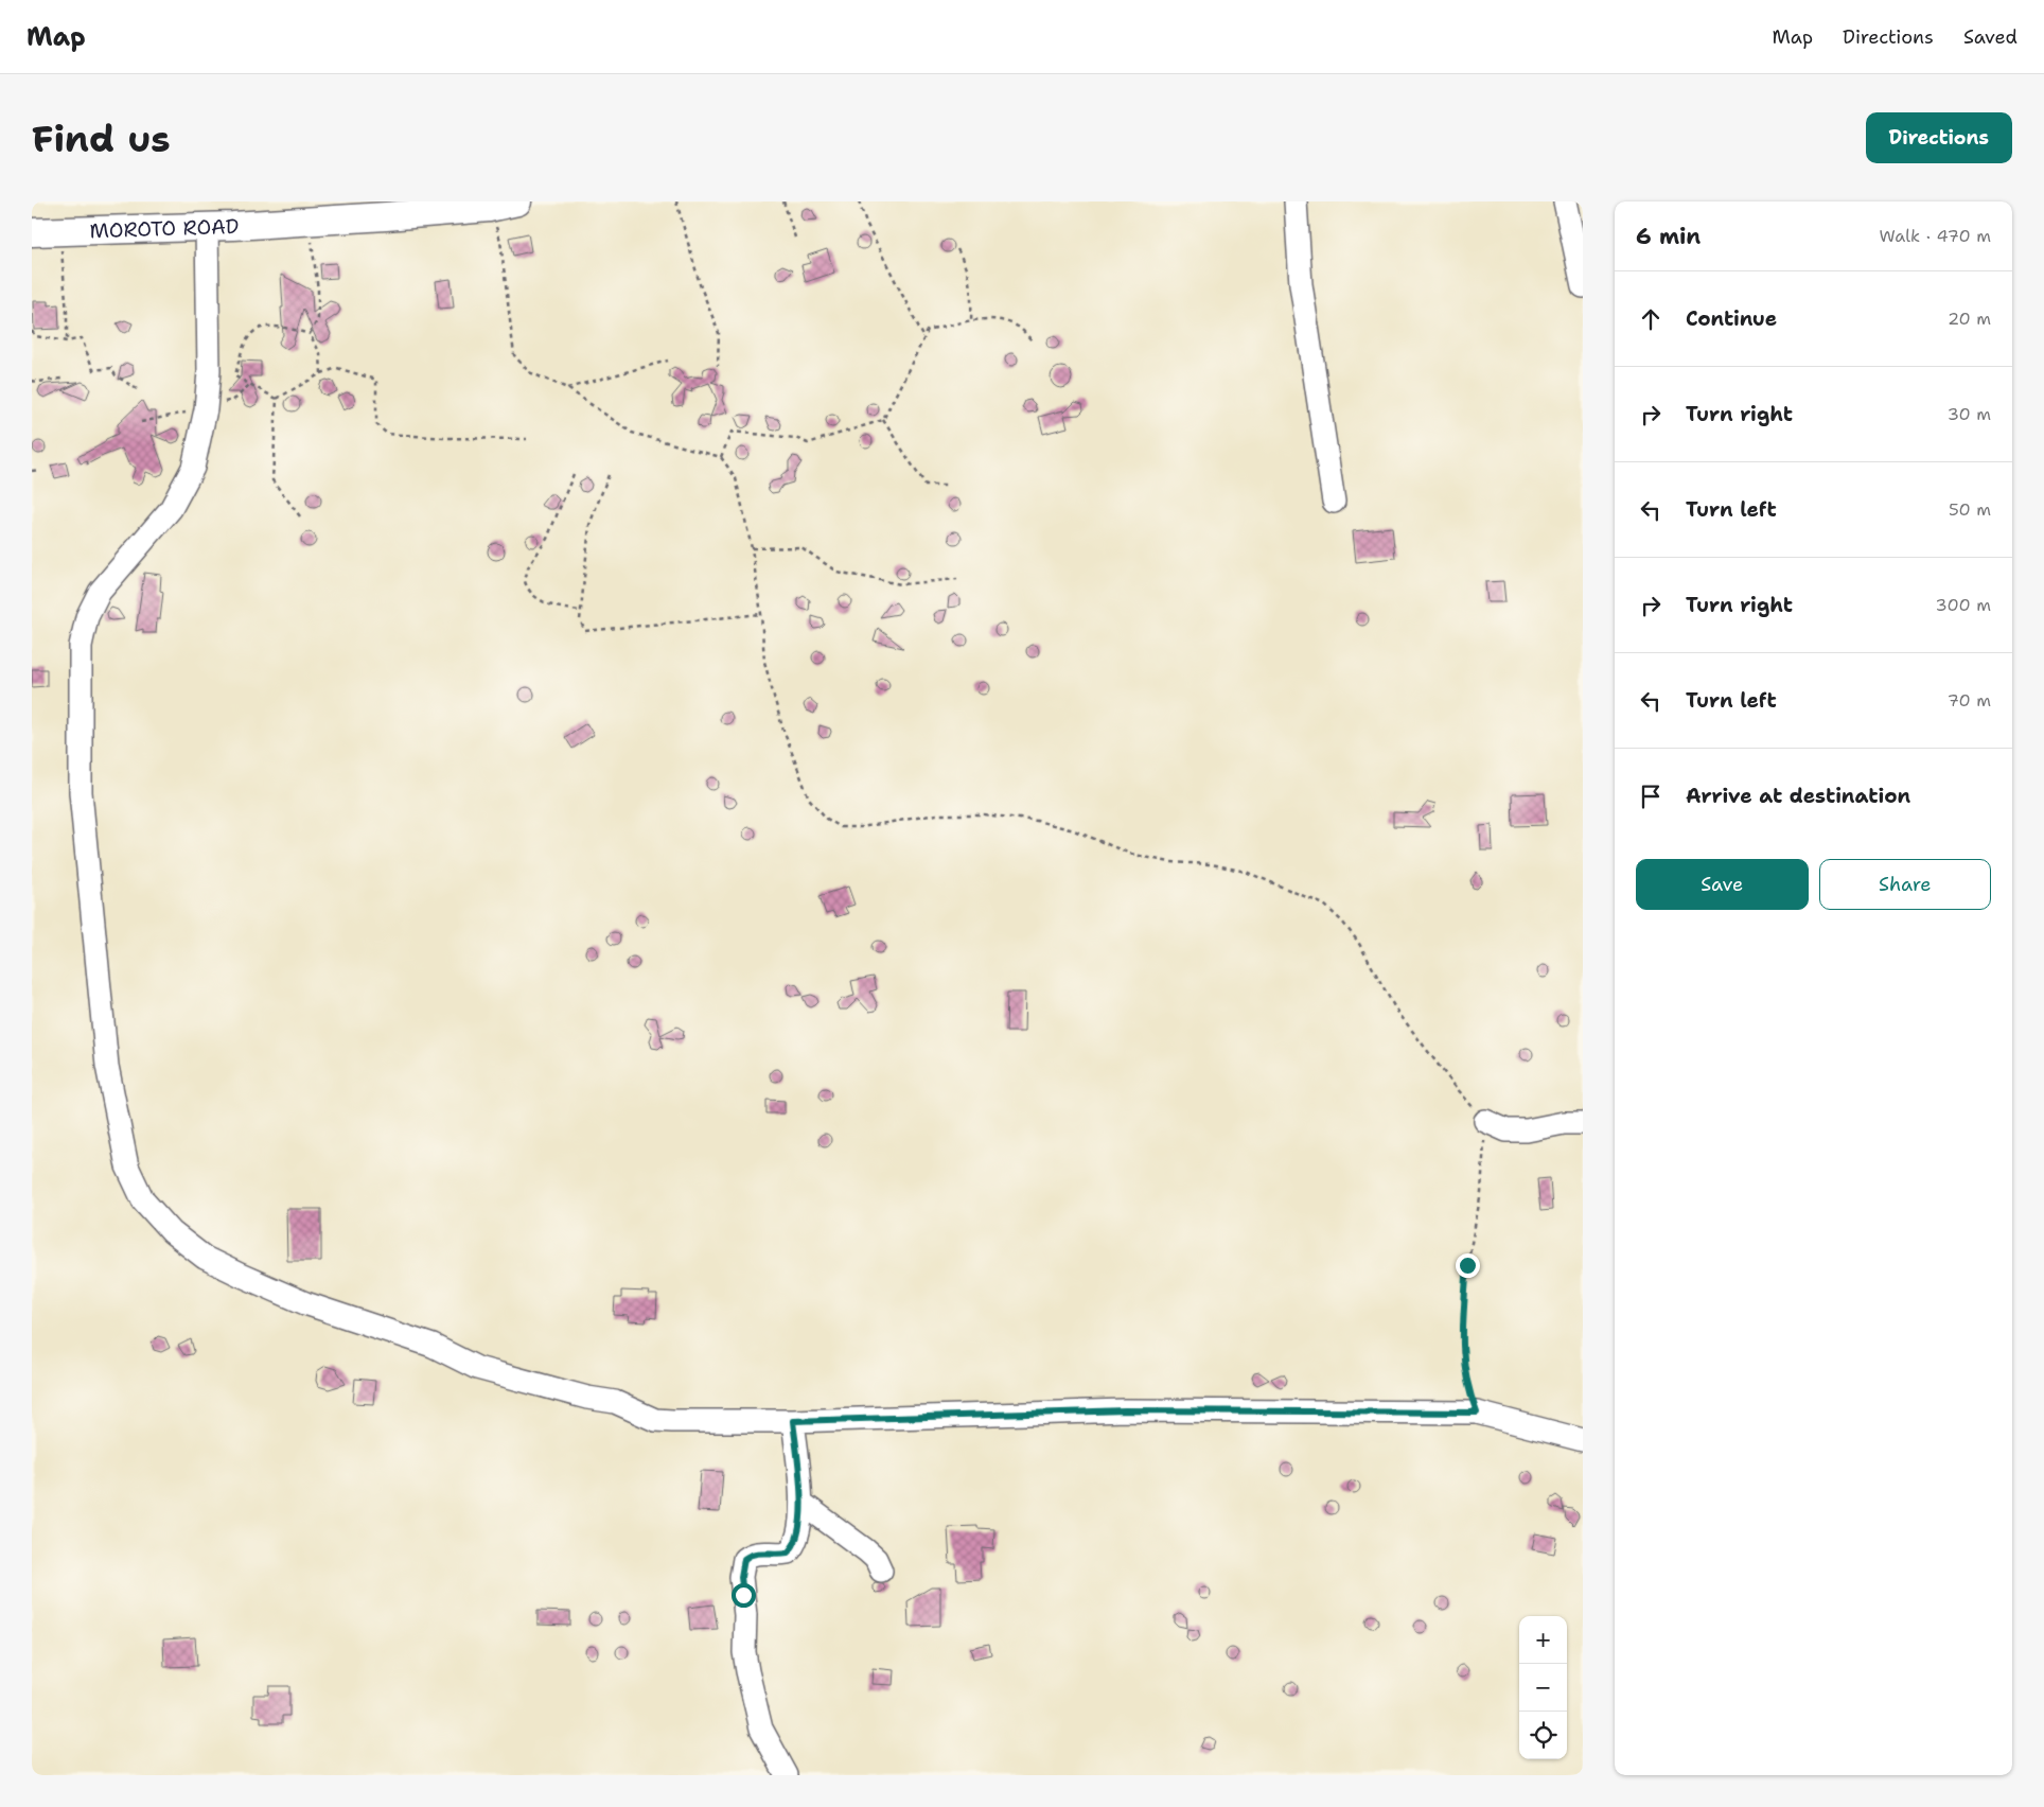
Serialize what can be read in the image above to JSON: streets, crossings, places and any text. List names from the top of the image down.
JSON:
{
  "streets": {
    "main road": ["MOROTO ROAD"]
  },
  "page": {
    "header": "Map",
    "nav": ["Map", "Directions", "Saved"],
    "buttons": [
      "Directions",
      ["Save", "Share"]
    ],
    "title": "Find us",
    "heading": ["6 min", "Walk · 470 m"],
    "list": [
      ["Continue", "20 m"],
      ["Turn right", "30 m"],
      ["Turn left", "50 m"],
      ["Turn right", "300 m"],
      ["Turn left", "70 m"],
      "Arrive at destination"
    ],
    "map_buttons": ["+", "−"]
  }
}
